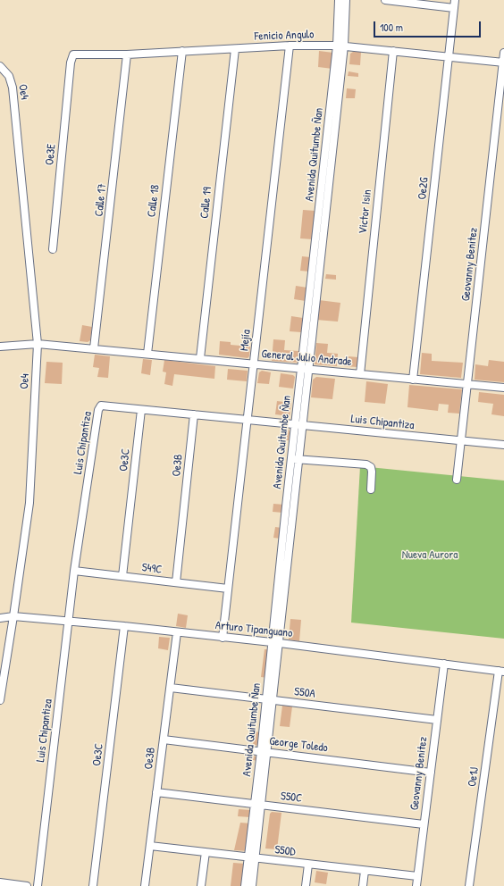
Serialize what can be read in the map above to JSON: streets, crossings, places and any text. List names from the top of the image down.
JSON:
{
  "streets": {
    "street": [
      "Fenicio Angulo",
      "Oe4",
      "Oe3E",
      "Avenida Quitumbe Ñan",
      "Oe2G",
      "Calle 17",
      "Calle 18",
      "Calle 19",
      "Victor Isin",
      "Geovanny Benitez",
      "Mejía",
      "General Julio Andrade",
      "Luis Chipantiza",
      "Oe3C",
      "Oe3B",
      "S49C",
      "Arturo Tipanguano",
      "S50A",
      "George Toledo",
      "Oe1J",
      "S50C",
      "S50D"
    ]
  },
  "crossings": [
    ["Fenicio Angulo", "Oe3E"],
    ["Fenicio Angulo", "Avenida Quitumbe Ñan"],
    ["Fenicio Angulo", "Oe2G"],
    ["Fenicio Angulo", "Calle 17"],
    ["Fenicio Angulo", "Calle 18"],
    ["Fenicio Angulo", "Calle 19"],
    ["Fenicio Angulo", "Victor Isin"],
    ["Fenicio Angulo", "Geovanny Benitez"],
    ["Fenicio Angulo", "Mejía"],
    ["Oe4", "General Julio Andrade"],
    ["Oe4", "Arturo Tipanguano"],
    ["Avenida Quitumbe Ñan", "General Julio Andrade"],
    ["Avenida Quitumbe Ñan", "Luis Chipantiza"],
    ["Avenida Quitumbe Ñan", "Arturo Tipanguano"],
    ["Avenida Quitumbe Ñan", "S50A"],
    ["Avenida Quitumbe Ñan", "George Toledo"],
    ["Avenida Quitumbe Ñan", "S50C"],
    ["Avenida Quitumbe Ñan", "S50D"],
    ["Oe2G", "General Julio Andrade"],
    ["Calle 17", "General Julio Andrade"],
    ["Calle 18", "General Julio Andrade"],
    ["Calle 19", "General Julio Andrade"],
    ["Victor Isin", "General Julio Andrade"],
    ["Geovanny Benitez", "General Julio Andrade"],
    ["Geovanny Benitez", "Luis Chipantiza"],
    ["Geovanny Benitez", "Arturo Tipanguano"],
    ["Geovanny Benitez", "S50A"],
    ["Geovanny Benitez", "George Toledo"],
    ["Geovanny Benitez", "S50C"],
    ["Geovanny Benitez", "S50D"],
    ["Mejía", "General Julio Andrade"],
    ["Mejía", "Luis Chipantiza"],
    ["Mejía", "S49C"],
    ["Mejía", "Arturo Tipanguano"],
    ["Luis Chipantiza", "Oe3C"],
    ["Luis Chipantiza", "Oe3B"],
    ["Luis Chipantiza", "S49C"],
    ["Luis Chipantiza", "Arturo Tipanguano"],
    ["Oe3C", "S49C"],
    ["Oe3C", "Arturo Tipanguano"],
    ["Oe3B", "S49C"],
    ["Oe3B", "Arturo Tipanguano"],
    ["Oe3B", "S50A"],
    ["Oe3B", "George Toledo"],
    ["Oe3B", "S50C"],
    ["Oe3B", "S50D"],
    ["Arturo Tipanguano", "Oe1J"]
  ],
  "parks": ["Nueva Aurora"],
  "scale_bar": "100 m"
}
